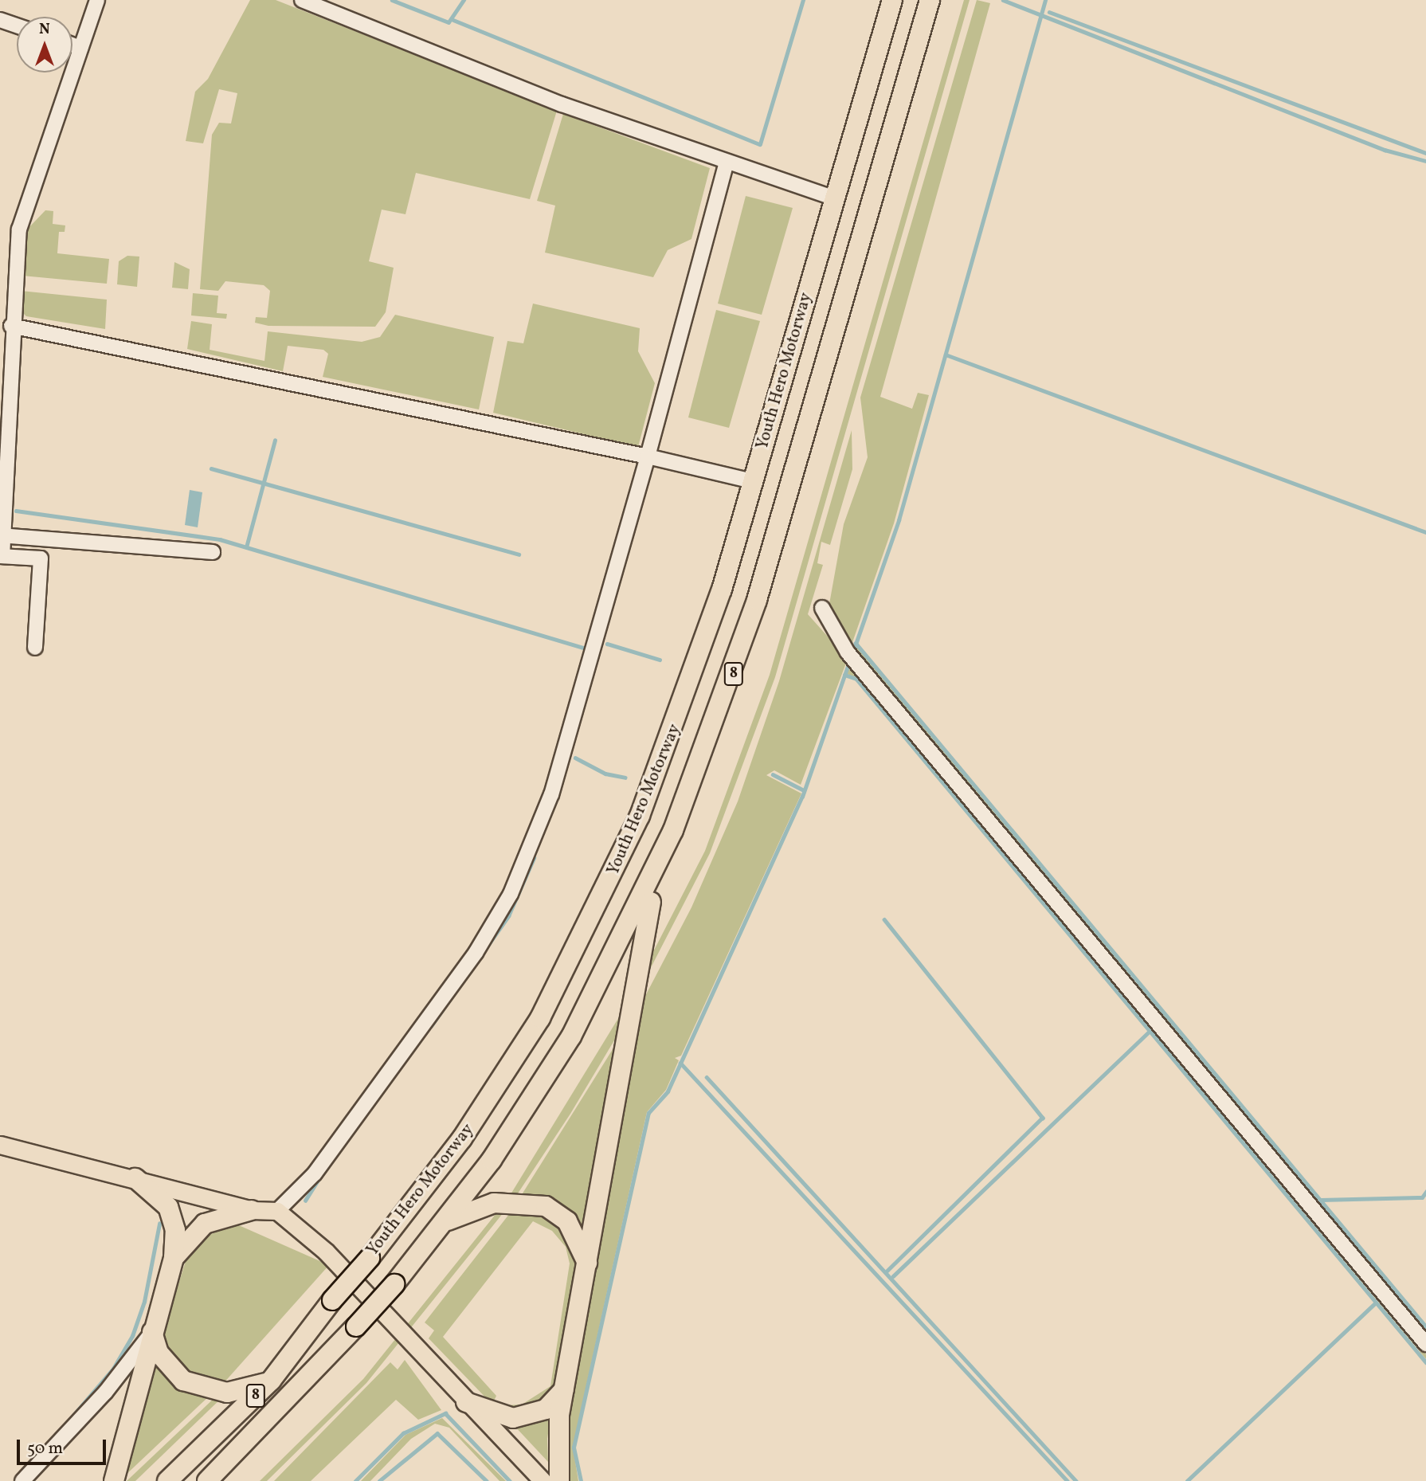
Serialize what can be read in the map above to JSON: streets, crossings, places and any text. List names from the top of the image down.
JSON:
{
  "streets": {
    "highway": ["Youth Hero Motorway", "8"]
  },
  "scale_bar": "50 m",
  "north": "top"
}
